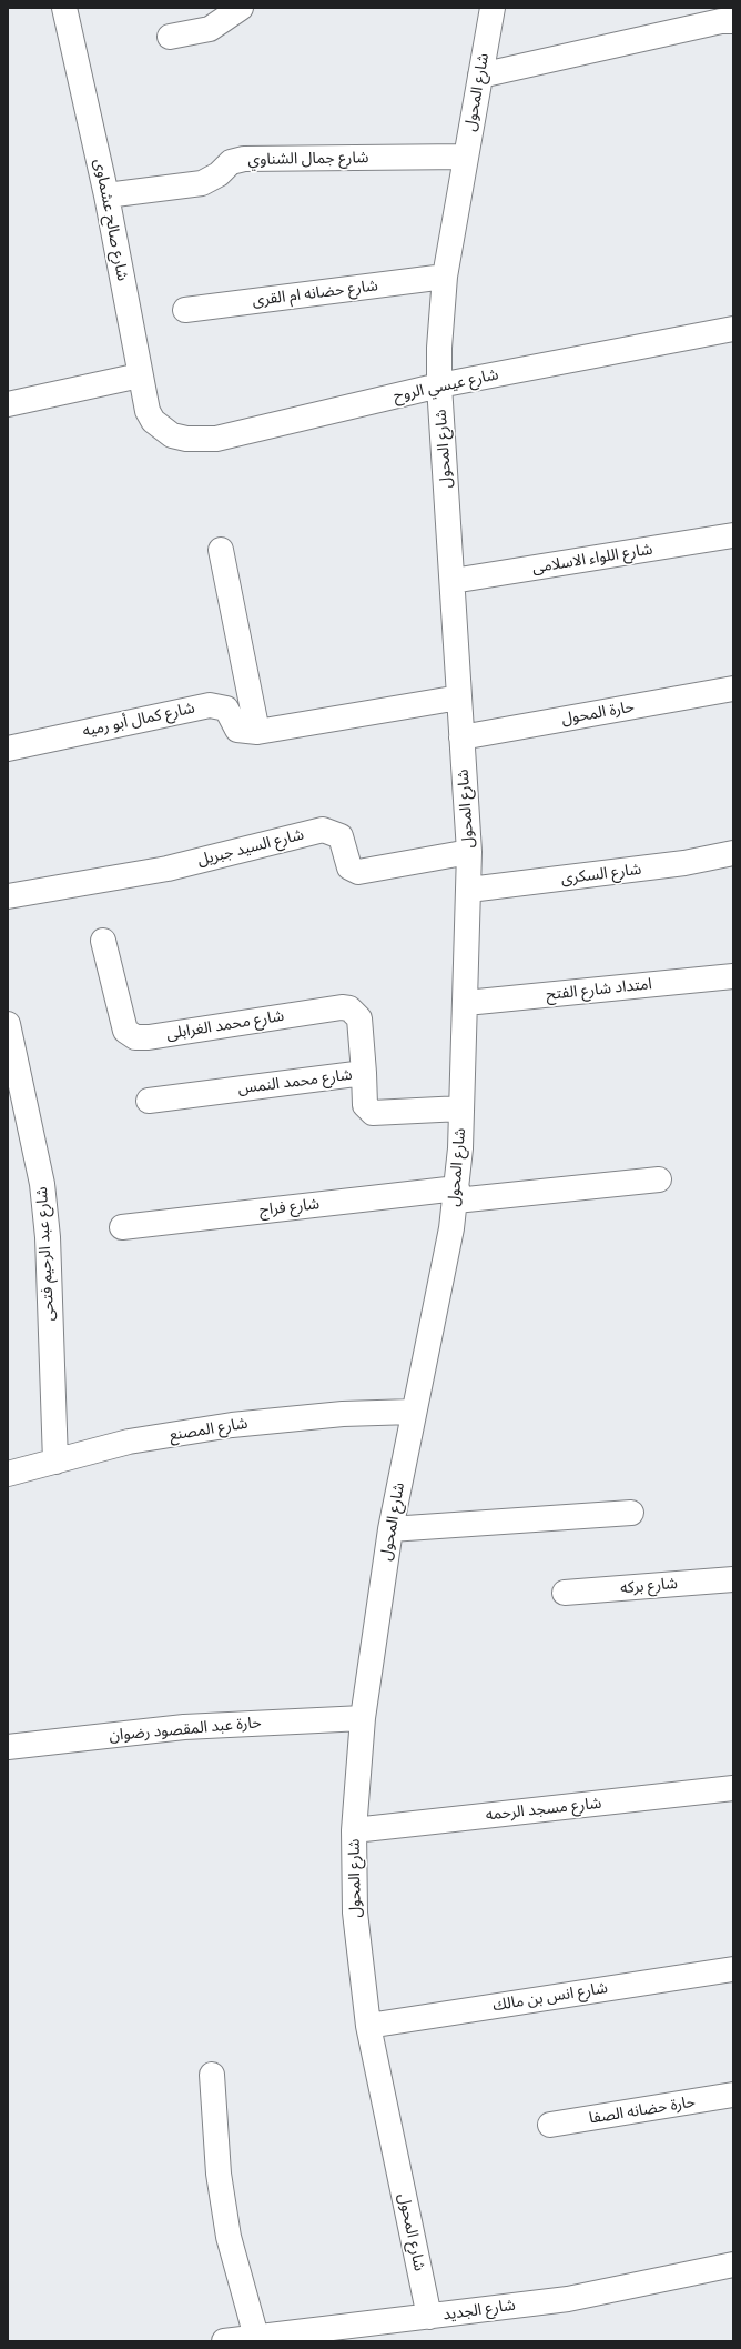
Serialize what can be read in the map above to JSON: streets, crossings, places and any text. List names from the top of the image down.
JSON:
{
  "streets": {
    "street": [
      "شارع المحول",
      "شارع جمال الشناوي",
      "شارع صالح عشماوى",
      "شارع حضانه ام القرى",
      "شارع عيسي الروح",
      "شارع اللواء الاسلامى",
      "حارة المحول",
      "شارع كمال أبو رميه",
      "شارع السيد جبريل",
      "شارع السكرى",
      "امتداد شارع الفتح",
      "شارع محمد الغرابلى",
      "شارع محمد النمس",
      "شارع فراج",
      "شارع عبد الرحيم فتحى",
      "شارع المصنع",
      "شارع بركه",
      "حارة عبد المقصود رضوان",
      "شارع مسجد الرحمه",
      "شارع انس بن مالك",
      "حارة حضانه الصفا",
      "شارع الجديد"
    ]
  },
  "crossings": [
    ["شارع المحول", "شارع جمال الشناوي"],
    ["شارع المحول", "شارع حضانه ام القرى"],
    ["شارع المحول", "شارع عيسي الروح"],
    ["شارع المحول", "شارع اللواء الاسلامى"],
    ["شارع المحول", "حارة المحول"],
    ["شارع المحول", "شارع كمال أبو رميه"],
    ["شارع المحول", "شارع السيد جبريل"],
    ["شارع المحول", "شارع السكرى"],
    ["شارع المحول", "امتداد شارع الفتح"],
    ["شارع المحول", "شارع محمد النمس"],
    ["شارع المحول", "شارع فراج"],
    ["شارع المحول", "شارع المصنع"],
    ["شارع المحول", "حارة عبد المقصود رضوان"],
    ["شارع المحول", "شارع مسجد الرحمه"],
    ["شارع المحول", "شارع انس بن مالك"],
    ["شارع المحول", "شارع الجديد"],
    ["شارع جمال الشناوي", "شارع صالح عشماوى"],
    ["شارع صالح عشماوى", "شارع عيسي الروح"],
    ["شارع محمد الغرابلى", "شارع محمد النمس"],
    ["شارع عبد الرحيم فتحى", "شارع المصنع"]
  ]
}
